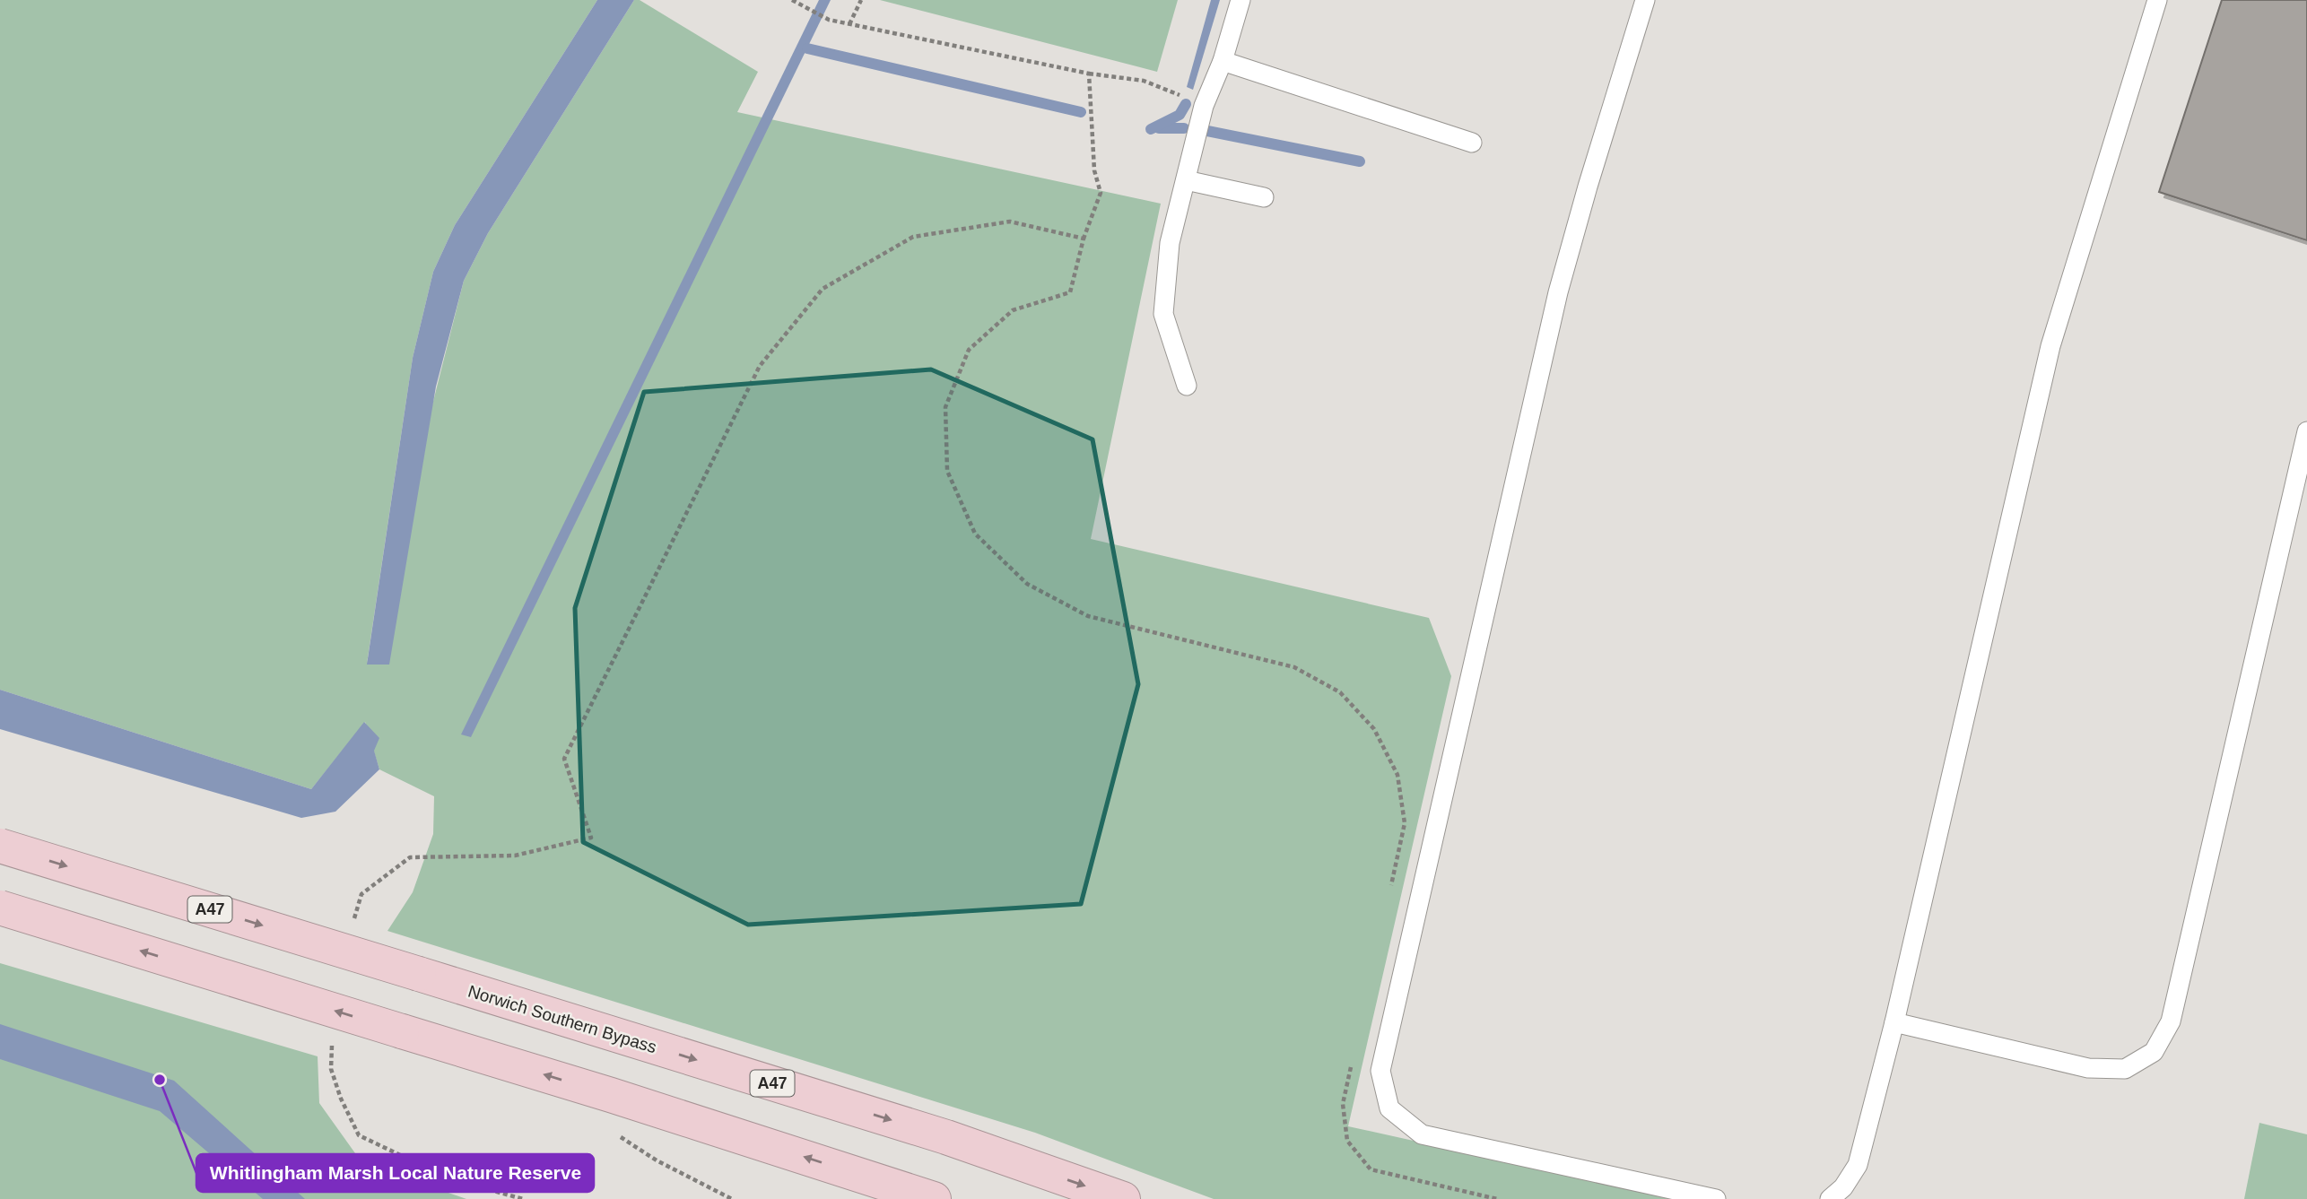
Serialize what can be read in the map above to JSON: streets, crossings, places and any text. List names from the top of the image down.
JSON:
{
  "streets": {
    "highway": ["A47", "Norwich Southern Bypass"]
  },
  "places": ["Whitlingham Marsh Local Nature Reserve"]
}
